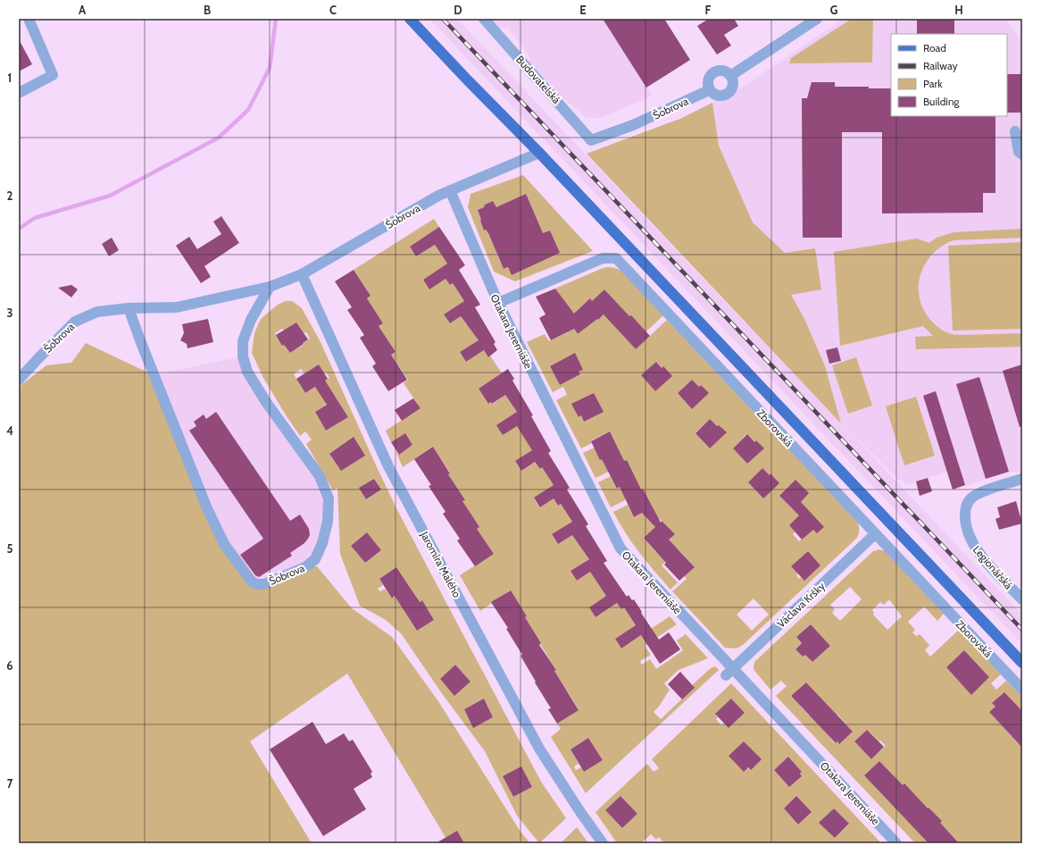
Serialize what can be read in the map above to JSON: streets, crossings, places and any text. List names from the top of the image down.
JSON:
{
  "streets": {
    "street": [
      "Budovatelská",
      "Šobrova",
      "Otakara Jeremiáše",
      "Zborovská",
      "Jaromíra Malého",
      "Legionářská",
      "Václava Kršky"
    ]
  },
  "crossings": [
    ["Budovatelská", "Šobrova"],
    ["Šobrova", "Otakara Jeremiáše"],
    ["Šobrova", "Jaromíra Malého"],
    ["Otakara Jeremiáše", "Zborovská"],
    ["Otakara Jeremiáše", "Václava Kršky"],
    ["Zborovská", "Václava Kršky"]
  ],
  "legend": [
    "Road",
    "Railway",
    "Park",
    "Building"
  ],
  "grid": {
    "columns": [
      "A",
      "B",
      "C",
      "D",
      "E",
      "F",
      "G",
      "H"
    ],
    "rows": [
      "1",
      "2",
      "3",
      "4",
      "5",
      "6",
      "7"
    ]
  }
}
